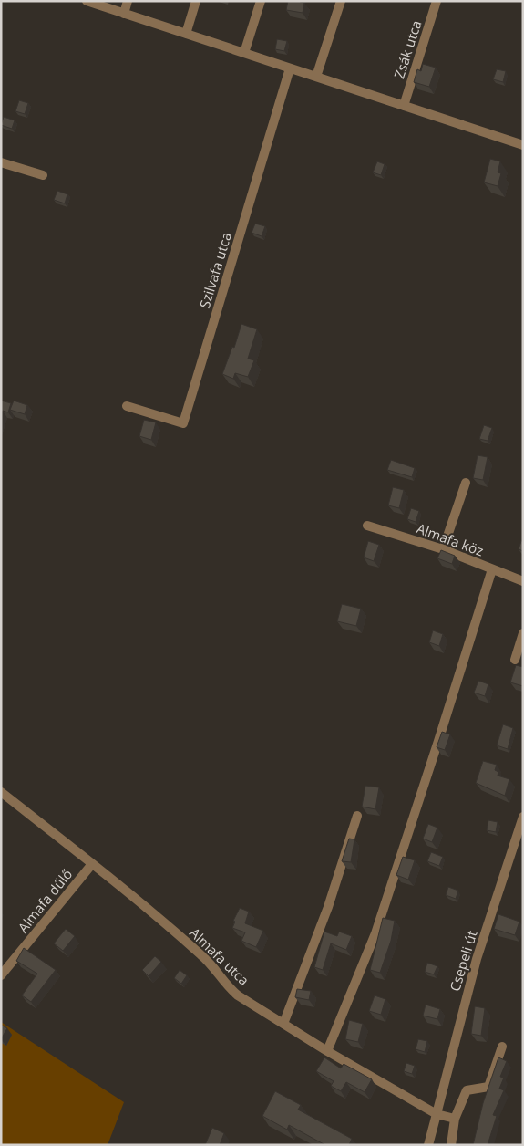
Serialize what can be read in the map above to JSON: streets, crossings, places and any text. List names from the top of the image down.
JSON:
{
  "streets": {
    "street": [
      "Zsák utca",
      "Szilvafa utca",
      "Almafa köz",
      "Almafa dűlő",
      "Almafa utca",
      "Csepeli út"
    ]
  },
  "crossings": [
    ["Almafa dűlő", "Almafa utca"],
    ["Almafa utca", "Csepeli út"]
  ]
}
